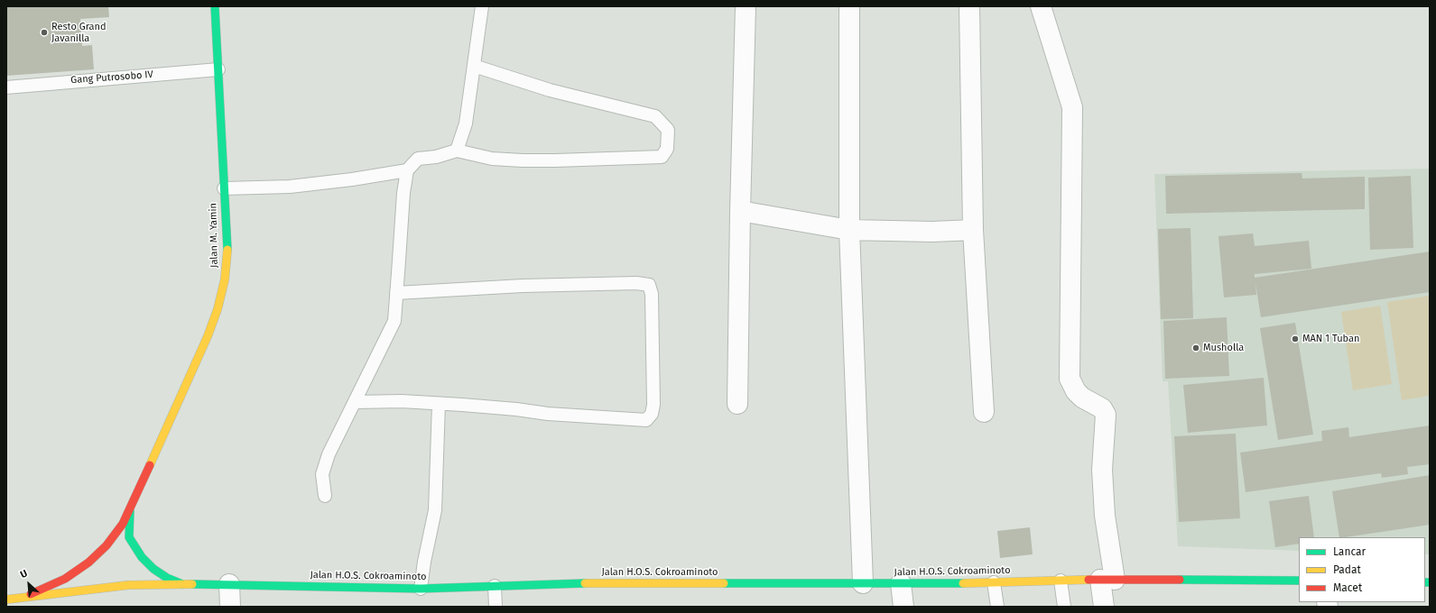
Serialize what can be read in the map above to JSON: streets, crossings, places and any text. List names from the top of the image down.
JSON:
{
  "streets": {
    "main road": ["Jalan M. Yamin", "Jalan H.O.S. Cokroaminoto"],
    "lane": ["Gang Putrosobo IV"]
  },
  "crossings": [
    ["Gang Putrosobo IV", "Jalan M. Yamin"],
    ["Jalan M. Yamin", "Jalan H.O.S. Cokroaminoto"]
  ],
  "places": ["Resto Grand Javanilla", "MAN 1 Tuban", "Musholla"],
  "legend": ["Lancar", "Padat", "Macet"],
  "north": "top left"
}
